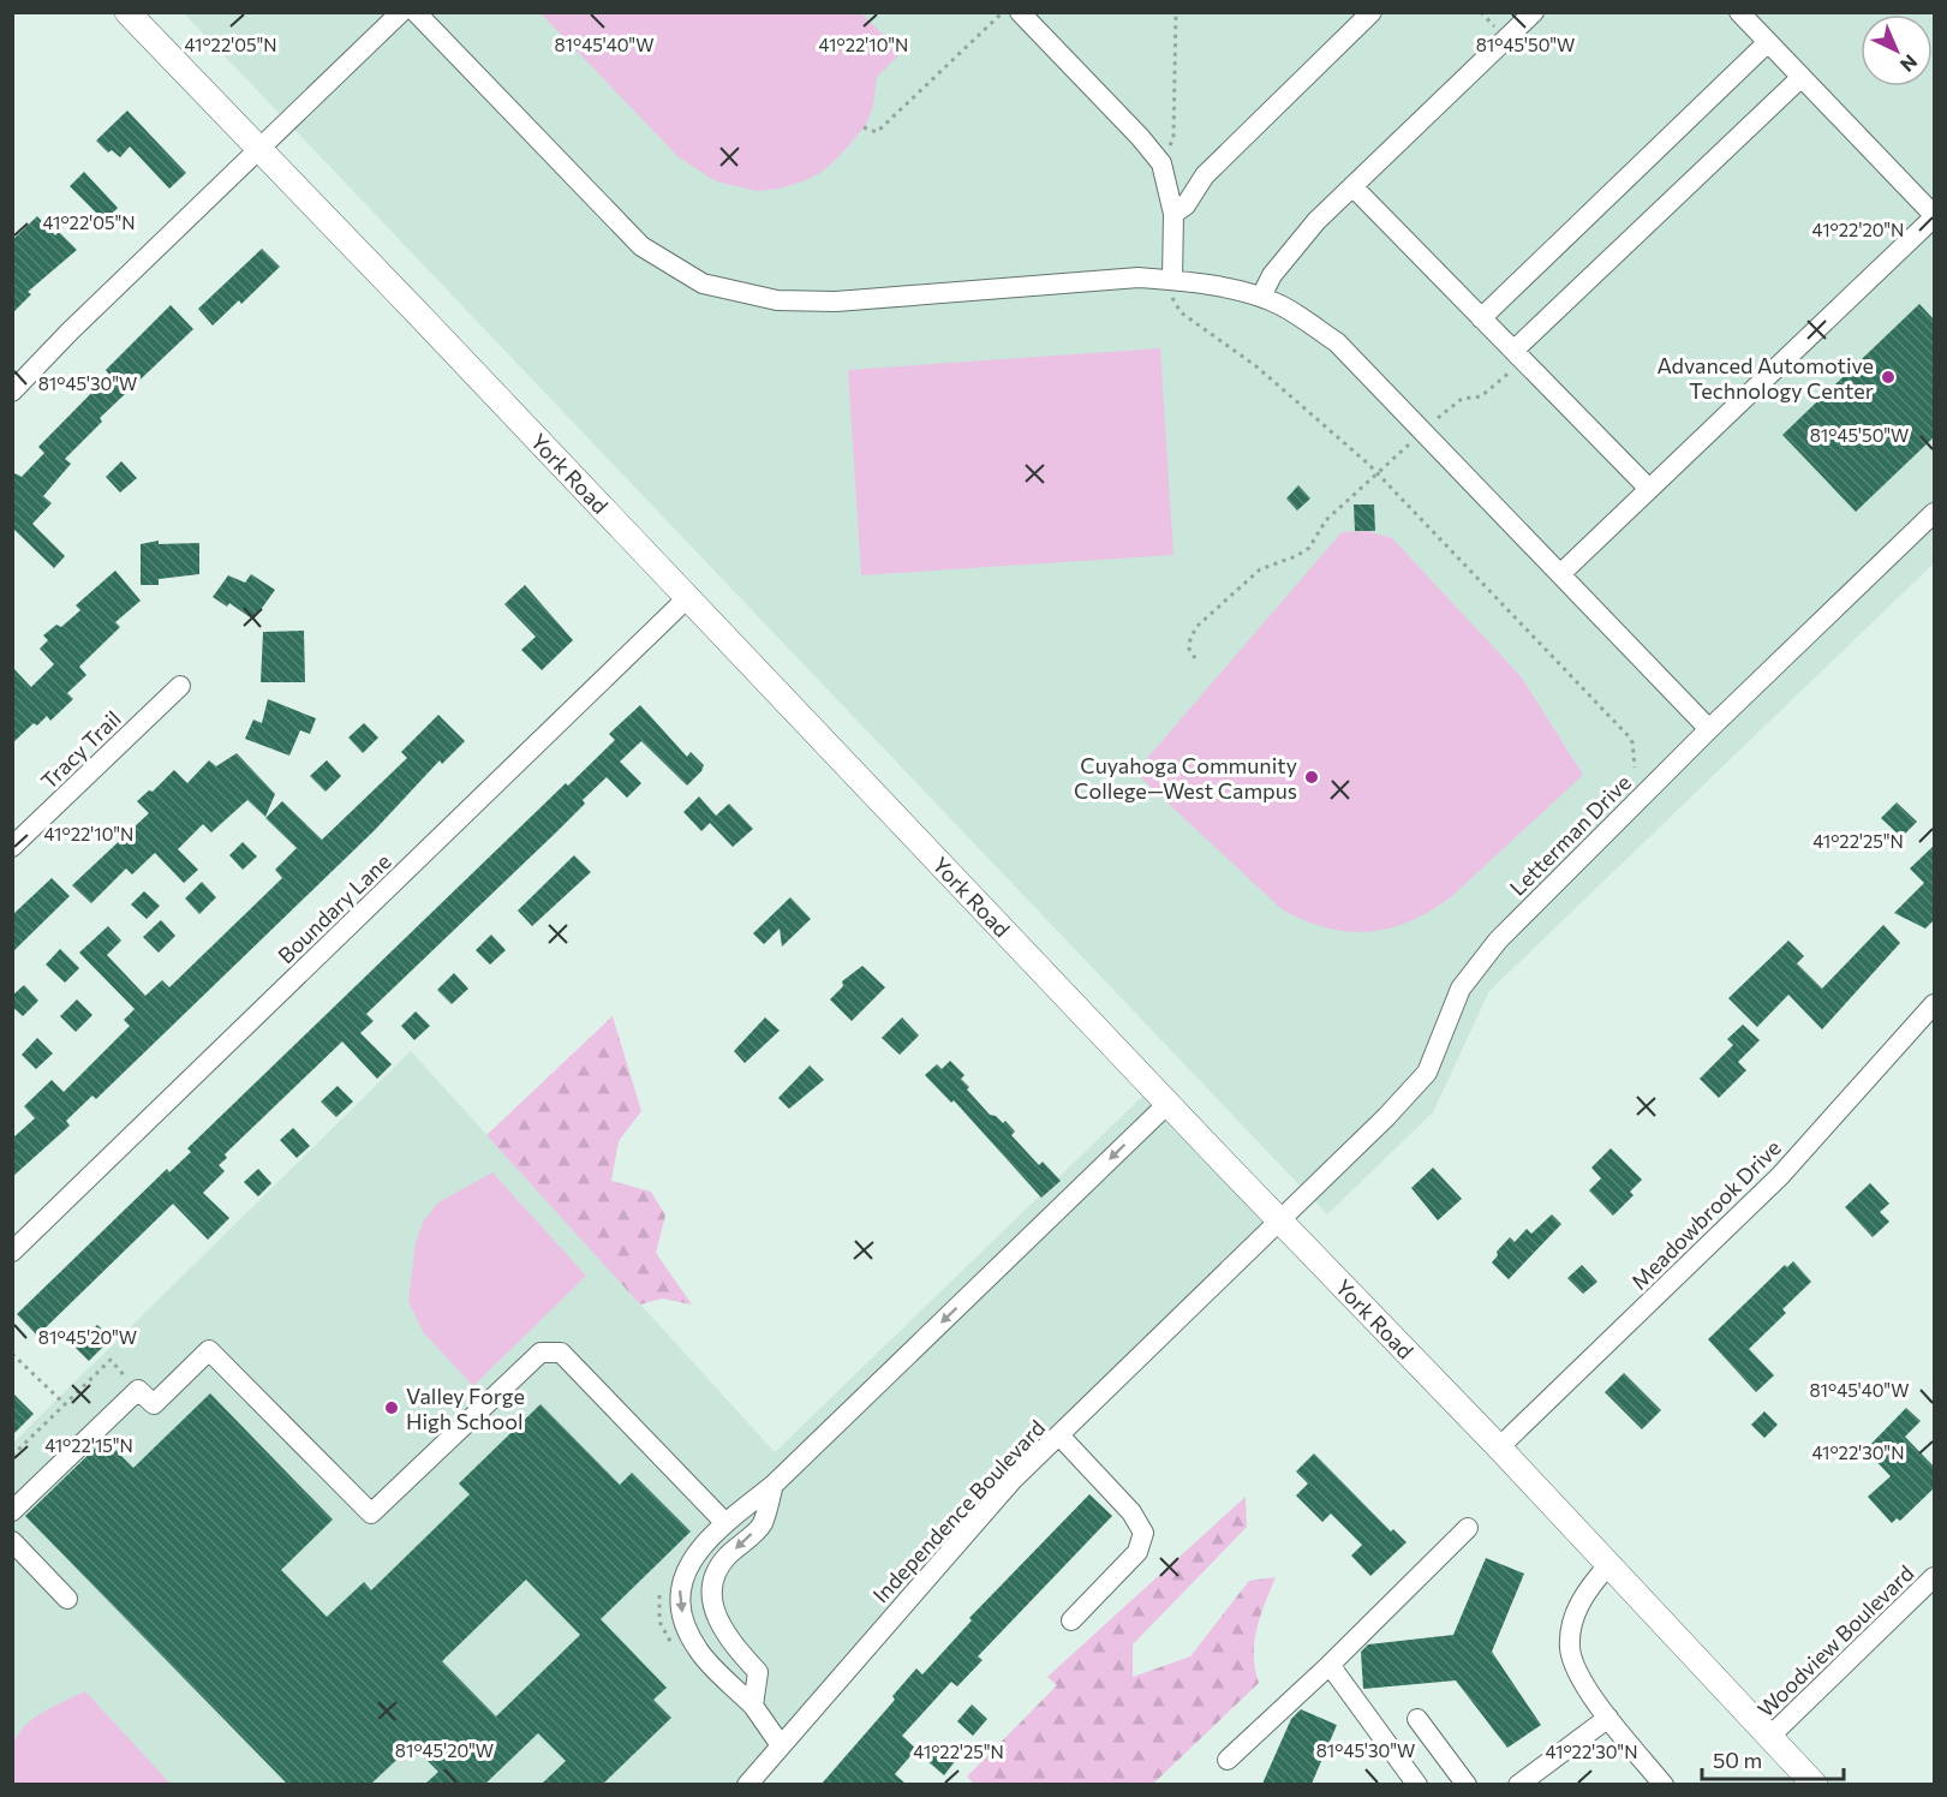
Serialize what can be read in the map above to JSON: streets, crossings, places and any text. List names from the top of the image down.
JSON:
{
  "streets": {
    "main road": ["York Road"],
    "street": [
      "Tracy Trail",
      "Letterman Drive",
      "Boundary Lane",
      "Meadowbrook Drive",
      "Independence Boulevard",
      "Woodview Boulevard"
    ]
  },
  "crossings": [
    ["York Road", "Letterman Drive"],
    ["York Road", "Boundary Lane"],
    ["York Road", "Meadowbrook Drive"],
    ["York Road", "Independence Boulevard"],
    ["York Road", "Woodview Boulevard"],
    ["Letterman Drive", "Independence Boulevard"]
  ],
  "places": ["Advanced Automotive Technology Center", "Cuyahoga Community College—West Campus", "Valley Forge High School"],
  "scale_bar": "50 m",
  "north": "bottom right",
  "coordinates": [
    "41°22'05\"N",
    "41°22'10\"N",
    "81°45'40\"W",
    "81°45'50\"W",
    "41°22'20\"N",
    "81°45'30\"W",
    "41°22'25\"N",
    "81°45'20\"W",
    "41°22'15\"N",
    "41°22'30\"N"
  ]
}
